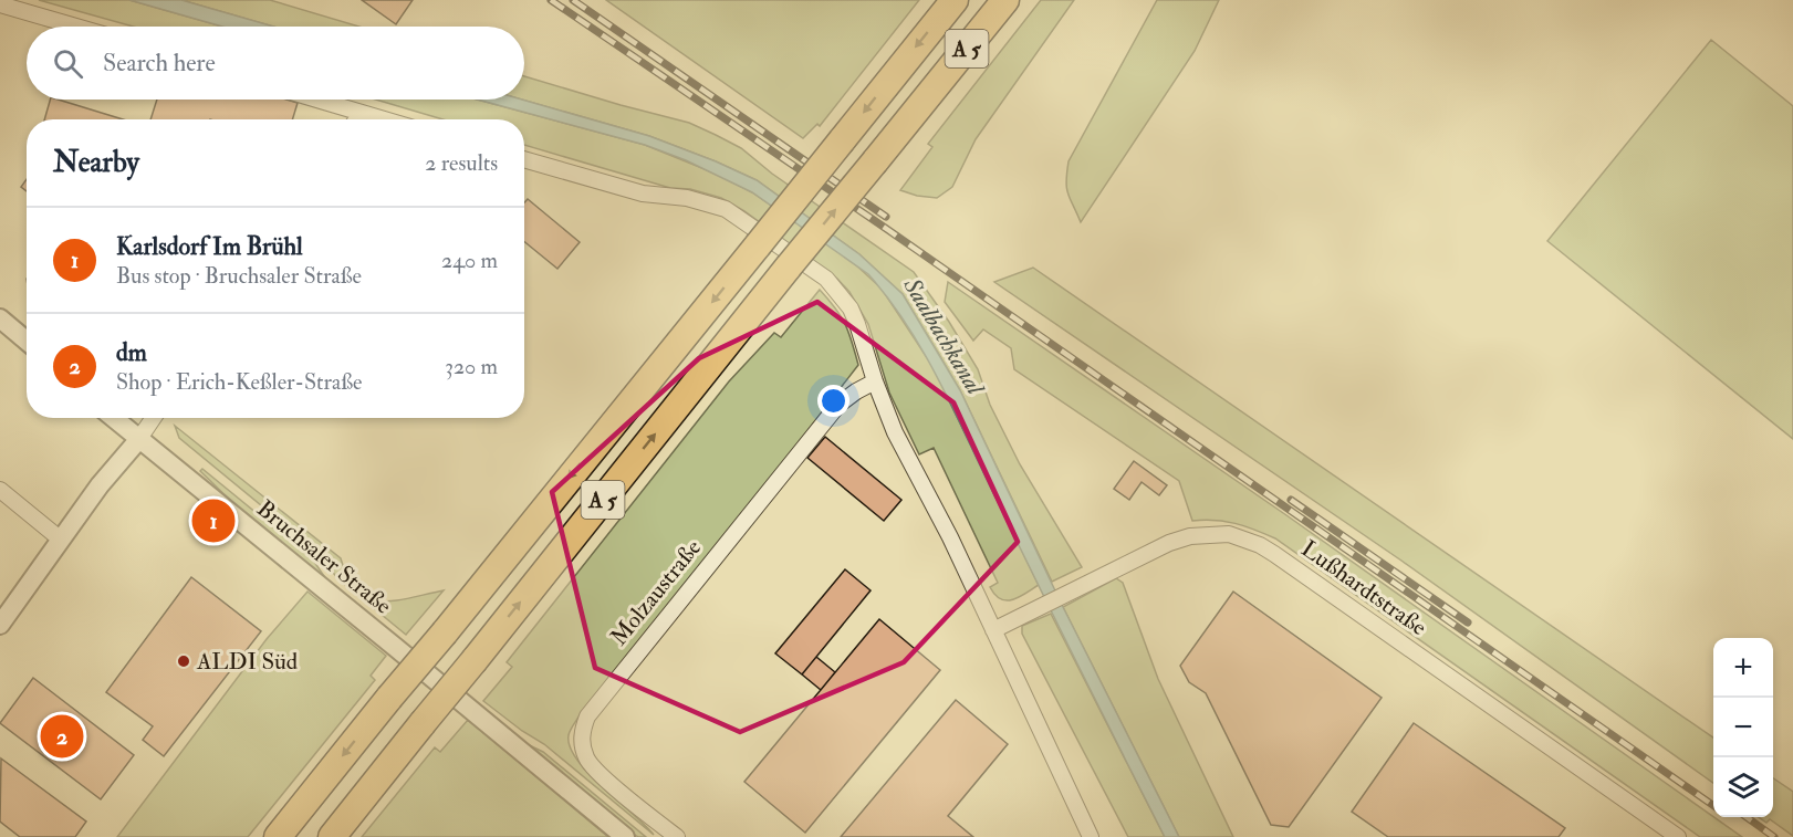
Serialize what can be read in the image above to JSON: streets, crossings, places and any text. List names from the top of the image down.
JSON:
{
  "streets": {
    "highway": ["A 5"],
    "street": ["Bruchsaler Straße", "Lußhardtstraße", "Molzaustraße"]
  },
  "water": ["Saalbachkanal"],
  "places": ["ALDI Süd"],
  "page": {
    "search": "Search here",
    "heading": ["Nearby", "2 results"],
    "list": [
      {
        "mark": "1",
        "name": "Karlsdorf Im Brühl",
        "note": "Bus stop · Bruchsaler Straße",
        "value": "240 m"
      },
      {
        "mark": "2",
        "name": "dm",
        "note": "Shop · Erich-Keßler-Straße",
        "value": "320 m"
      }
    ],
    "pins": ["1", "2"],
    "map_buttons": ["+", "−"]
  }
}
